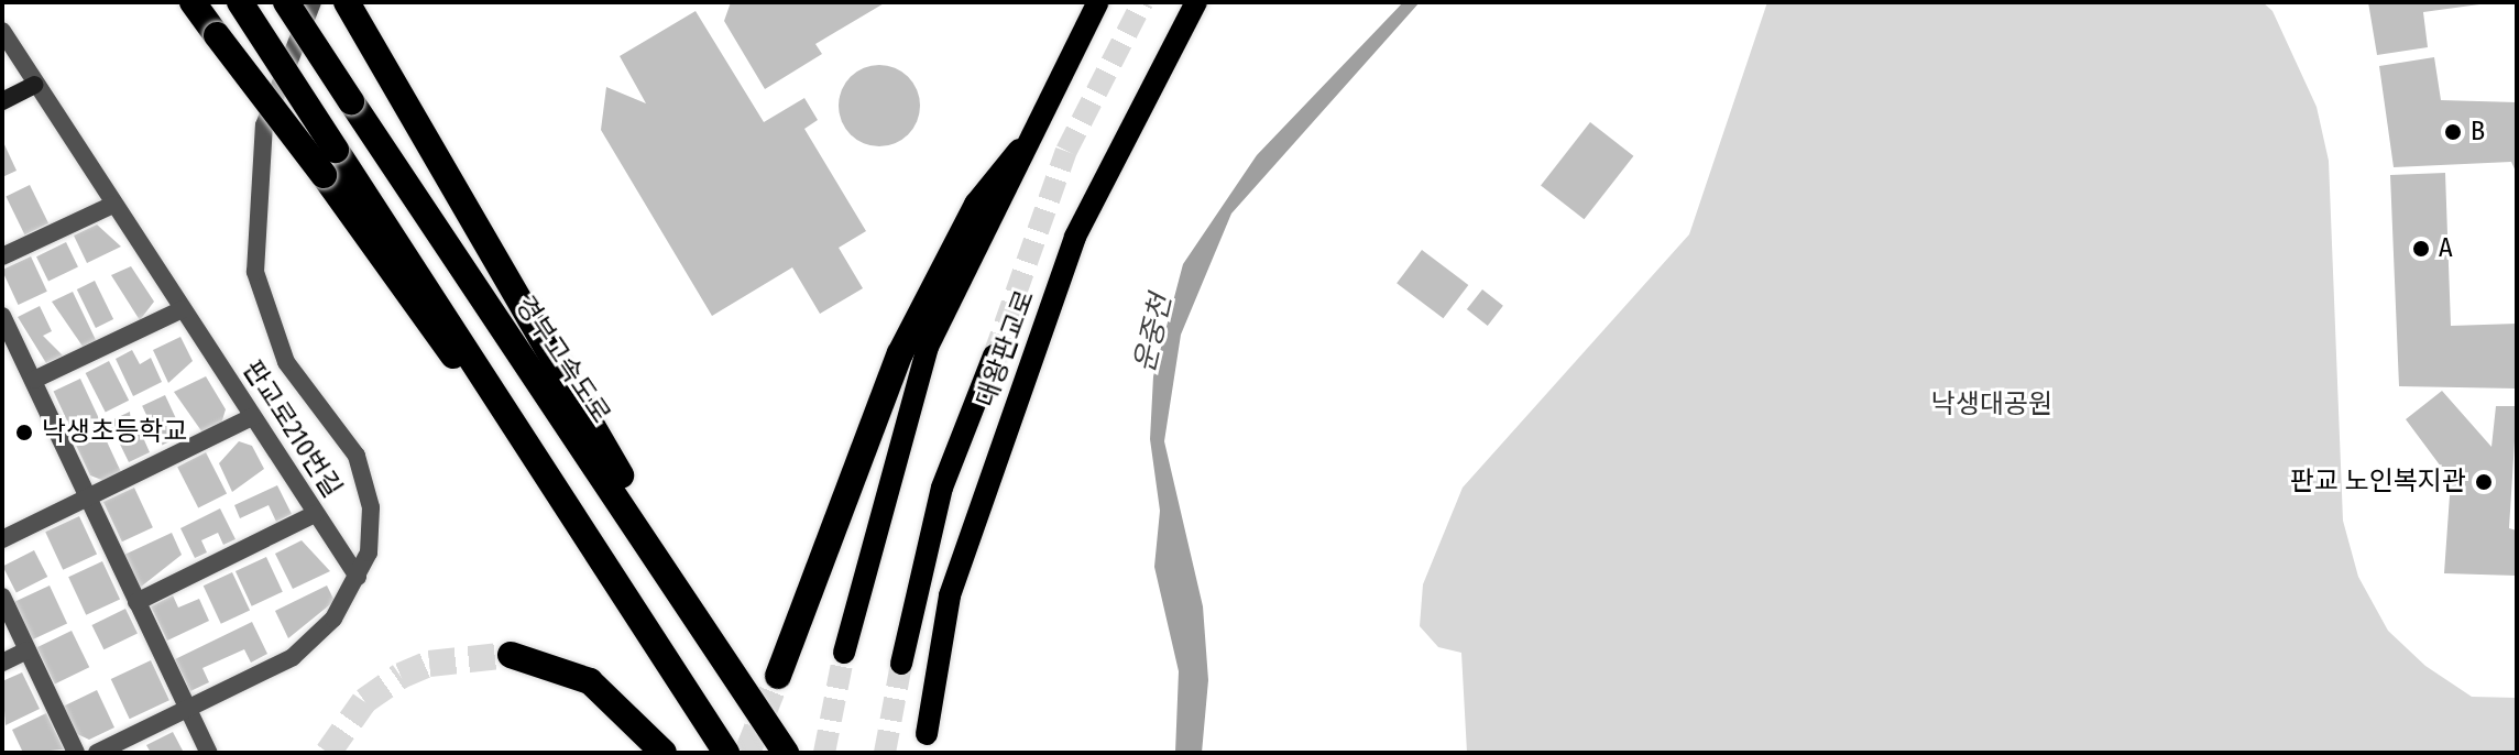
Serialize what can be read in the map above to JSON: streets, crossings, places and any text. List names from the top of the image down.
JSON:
{
  "streets": {
    "highway": ["경부고속도로"],
    "main road": ["대왕판교로"],
    "street": ["판교로210번길"]
  },
  "water": ["운중천"],
  "parks": ["낙생대공원"],
  "places": [
    "B",
    "A",
    "낙생초등학교",
    "판교 노인복지관"
  ]
}
